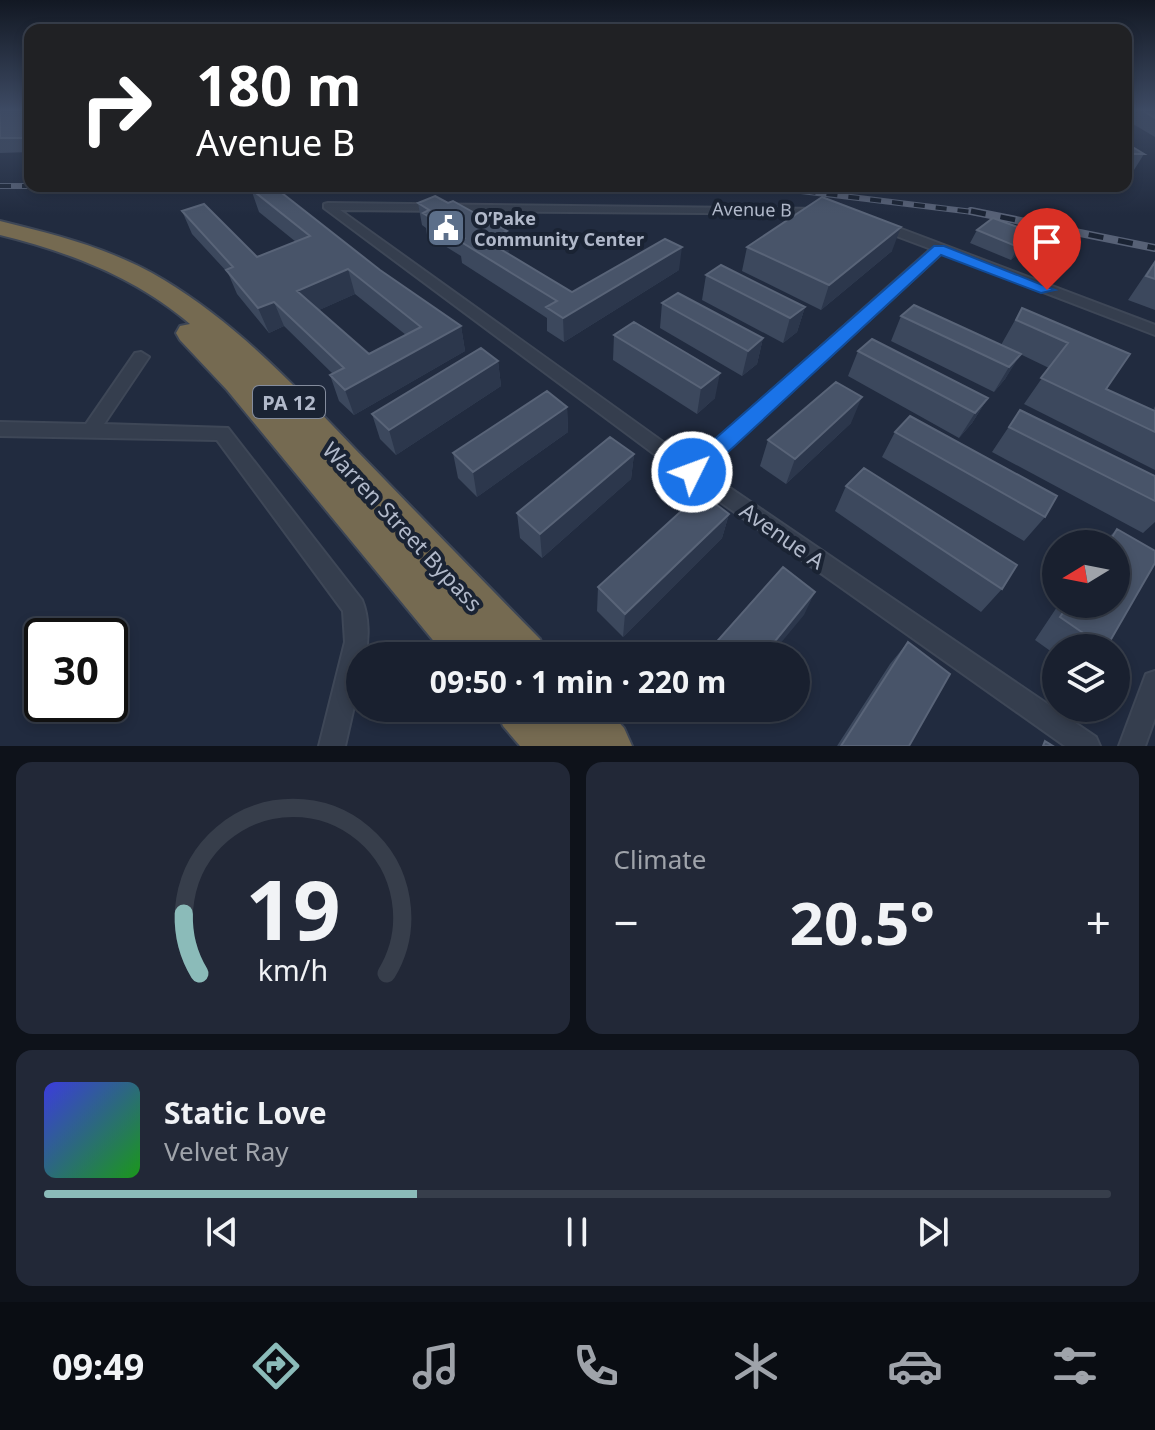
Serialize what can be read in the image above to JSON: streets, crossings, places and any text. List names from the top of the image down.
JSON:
{
  "streets": {
    "highway": ["PA 12", "Warren Street Bypass"],
    "street": ["Avenue B", "Avenue A"]
  },
  "crossings": [
    ["Avenue B", "Avenue A"]
  ],
  "places": {
    "public building": ["O’Pake Community Center"]
  },
  "north": "left",
  "page": {
    "turn": ["180 m", "Avenue B"],
    "limit": "30",
    "trip": "09:50 · 1 min · 220 m",
    "tile": "Climate",
    "heat": ["−", "20.5°", "+"],
    "song": ["Static Love", "Velvet Ray"],
    "tabs": "09:49",
    "gauge": ["19", "km/h"]
  }
}
